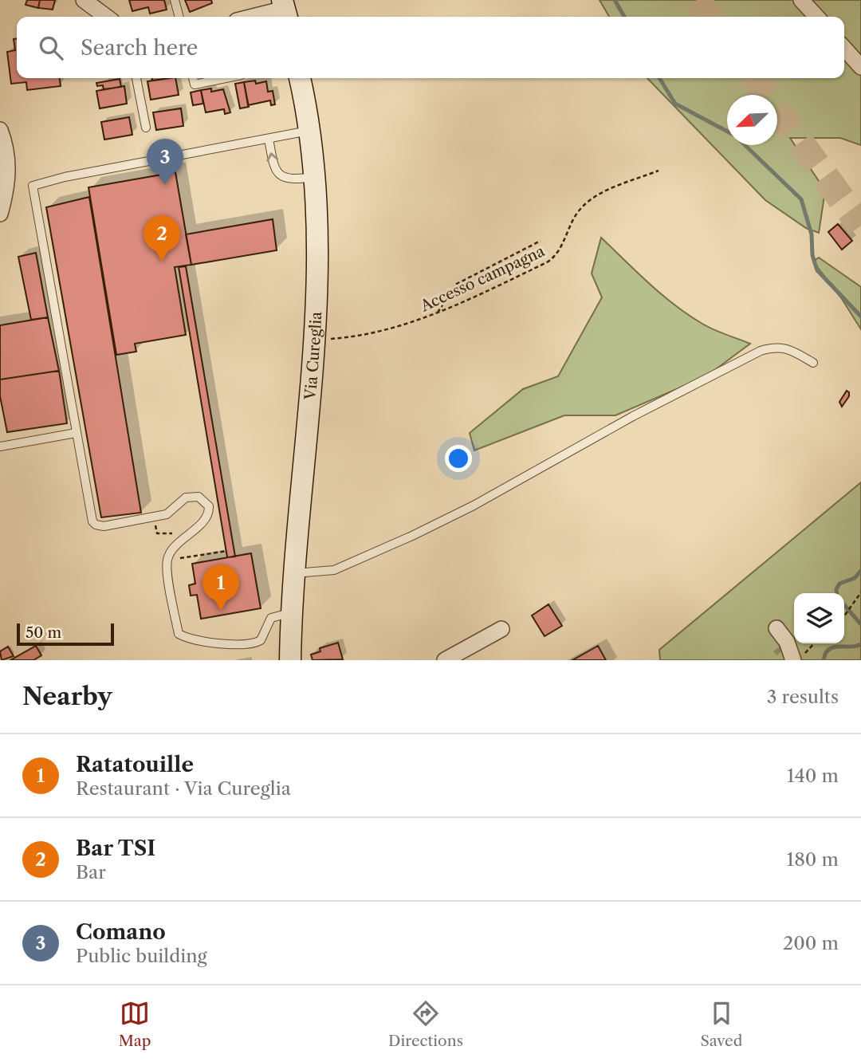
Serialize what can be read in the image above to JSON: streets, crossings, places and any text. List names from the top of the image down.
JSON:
{
  "streets": {
    "street": ["Via Cureglia"],
    "path": ["Accesso campagna"]
  },
  "crossings": [
    ["Accesso campagna", "Via Cureglia"]
  ],
  "scale_bar": "50 m",
  "north": "bottom left",
  "page": {
    "search": "Search here",
    "pins": ["3", "2", "1"],
    "scale": "50 m",
    "heading": ["Nearby", "3 results"],
    "list": [
      {
        "mark": "1",
        "name": "Ratatouille",
        "note": "Restaurant · Via Cureglia",
        "value": "140 m"
      },
      {
        "mark": "2",
        "name": "Bar TSI",
        "note": "Bar",
        "value": "180 m"
      },
      {
        "mark": "3",
        "name": "Comano",
        "note": "Public building",
        "value": "200 m"
      }
    ],
    "nav": ["Map", "Directions", "Saved"]
  }
}
